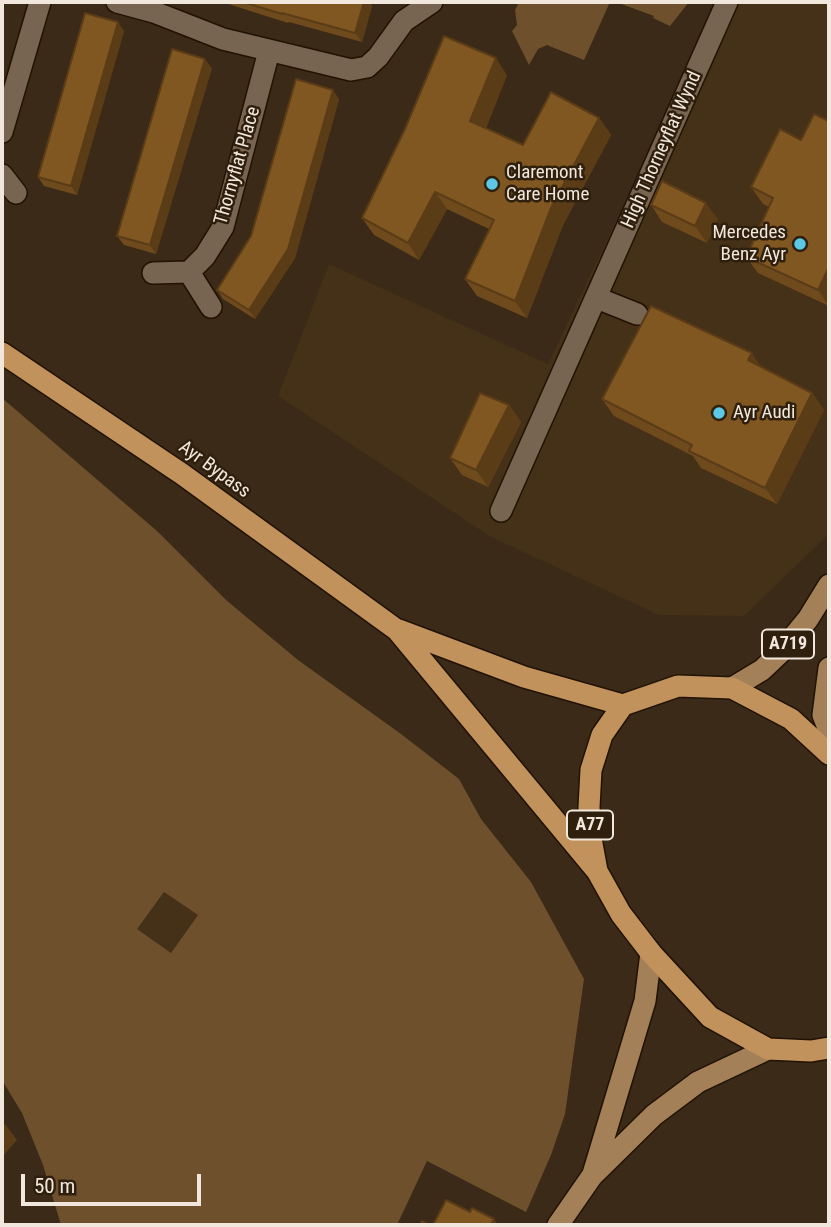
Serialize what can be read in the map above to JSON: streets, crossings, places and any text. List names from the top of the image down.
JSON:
{
  "streets": {
    "highway": ["Ayr Bypass", "A77"],
    "main road": ["A719"],
    "street": ["High Thorneyflat Wynd", "Thornyflat Place"]
  },
  "crossings": [
    ["Ayr Bypass", "A77"]
  ],
  "places": ["Claremont Care Home", "Mercedes Benz Ayr", "Ayr Audi"],
  "scale_bar": "50 m"
}
